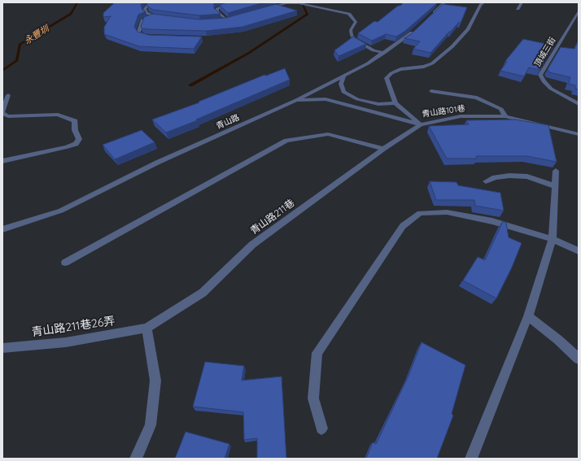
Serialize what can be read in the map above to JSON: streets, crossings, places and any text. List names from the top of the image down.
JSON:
{
  "streets": {
    "street": [
      "頂城三街",
      "青山路101巷",
      "青山路",
      "青山路211巷",
      "青山路211巷26弄"
    ]
  },
  "crossings": [
    ["青山路101巷", "青山路211巷"],
    ["青山路211巷", "青山路211巷26弄"]
  ],
  "water": ["永豐圳"]
}
